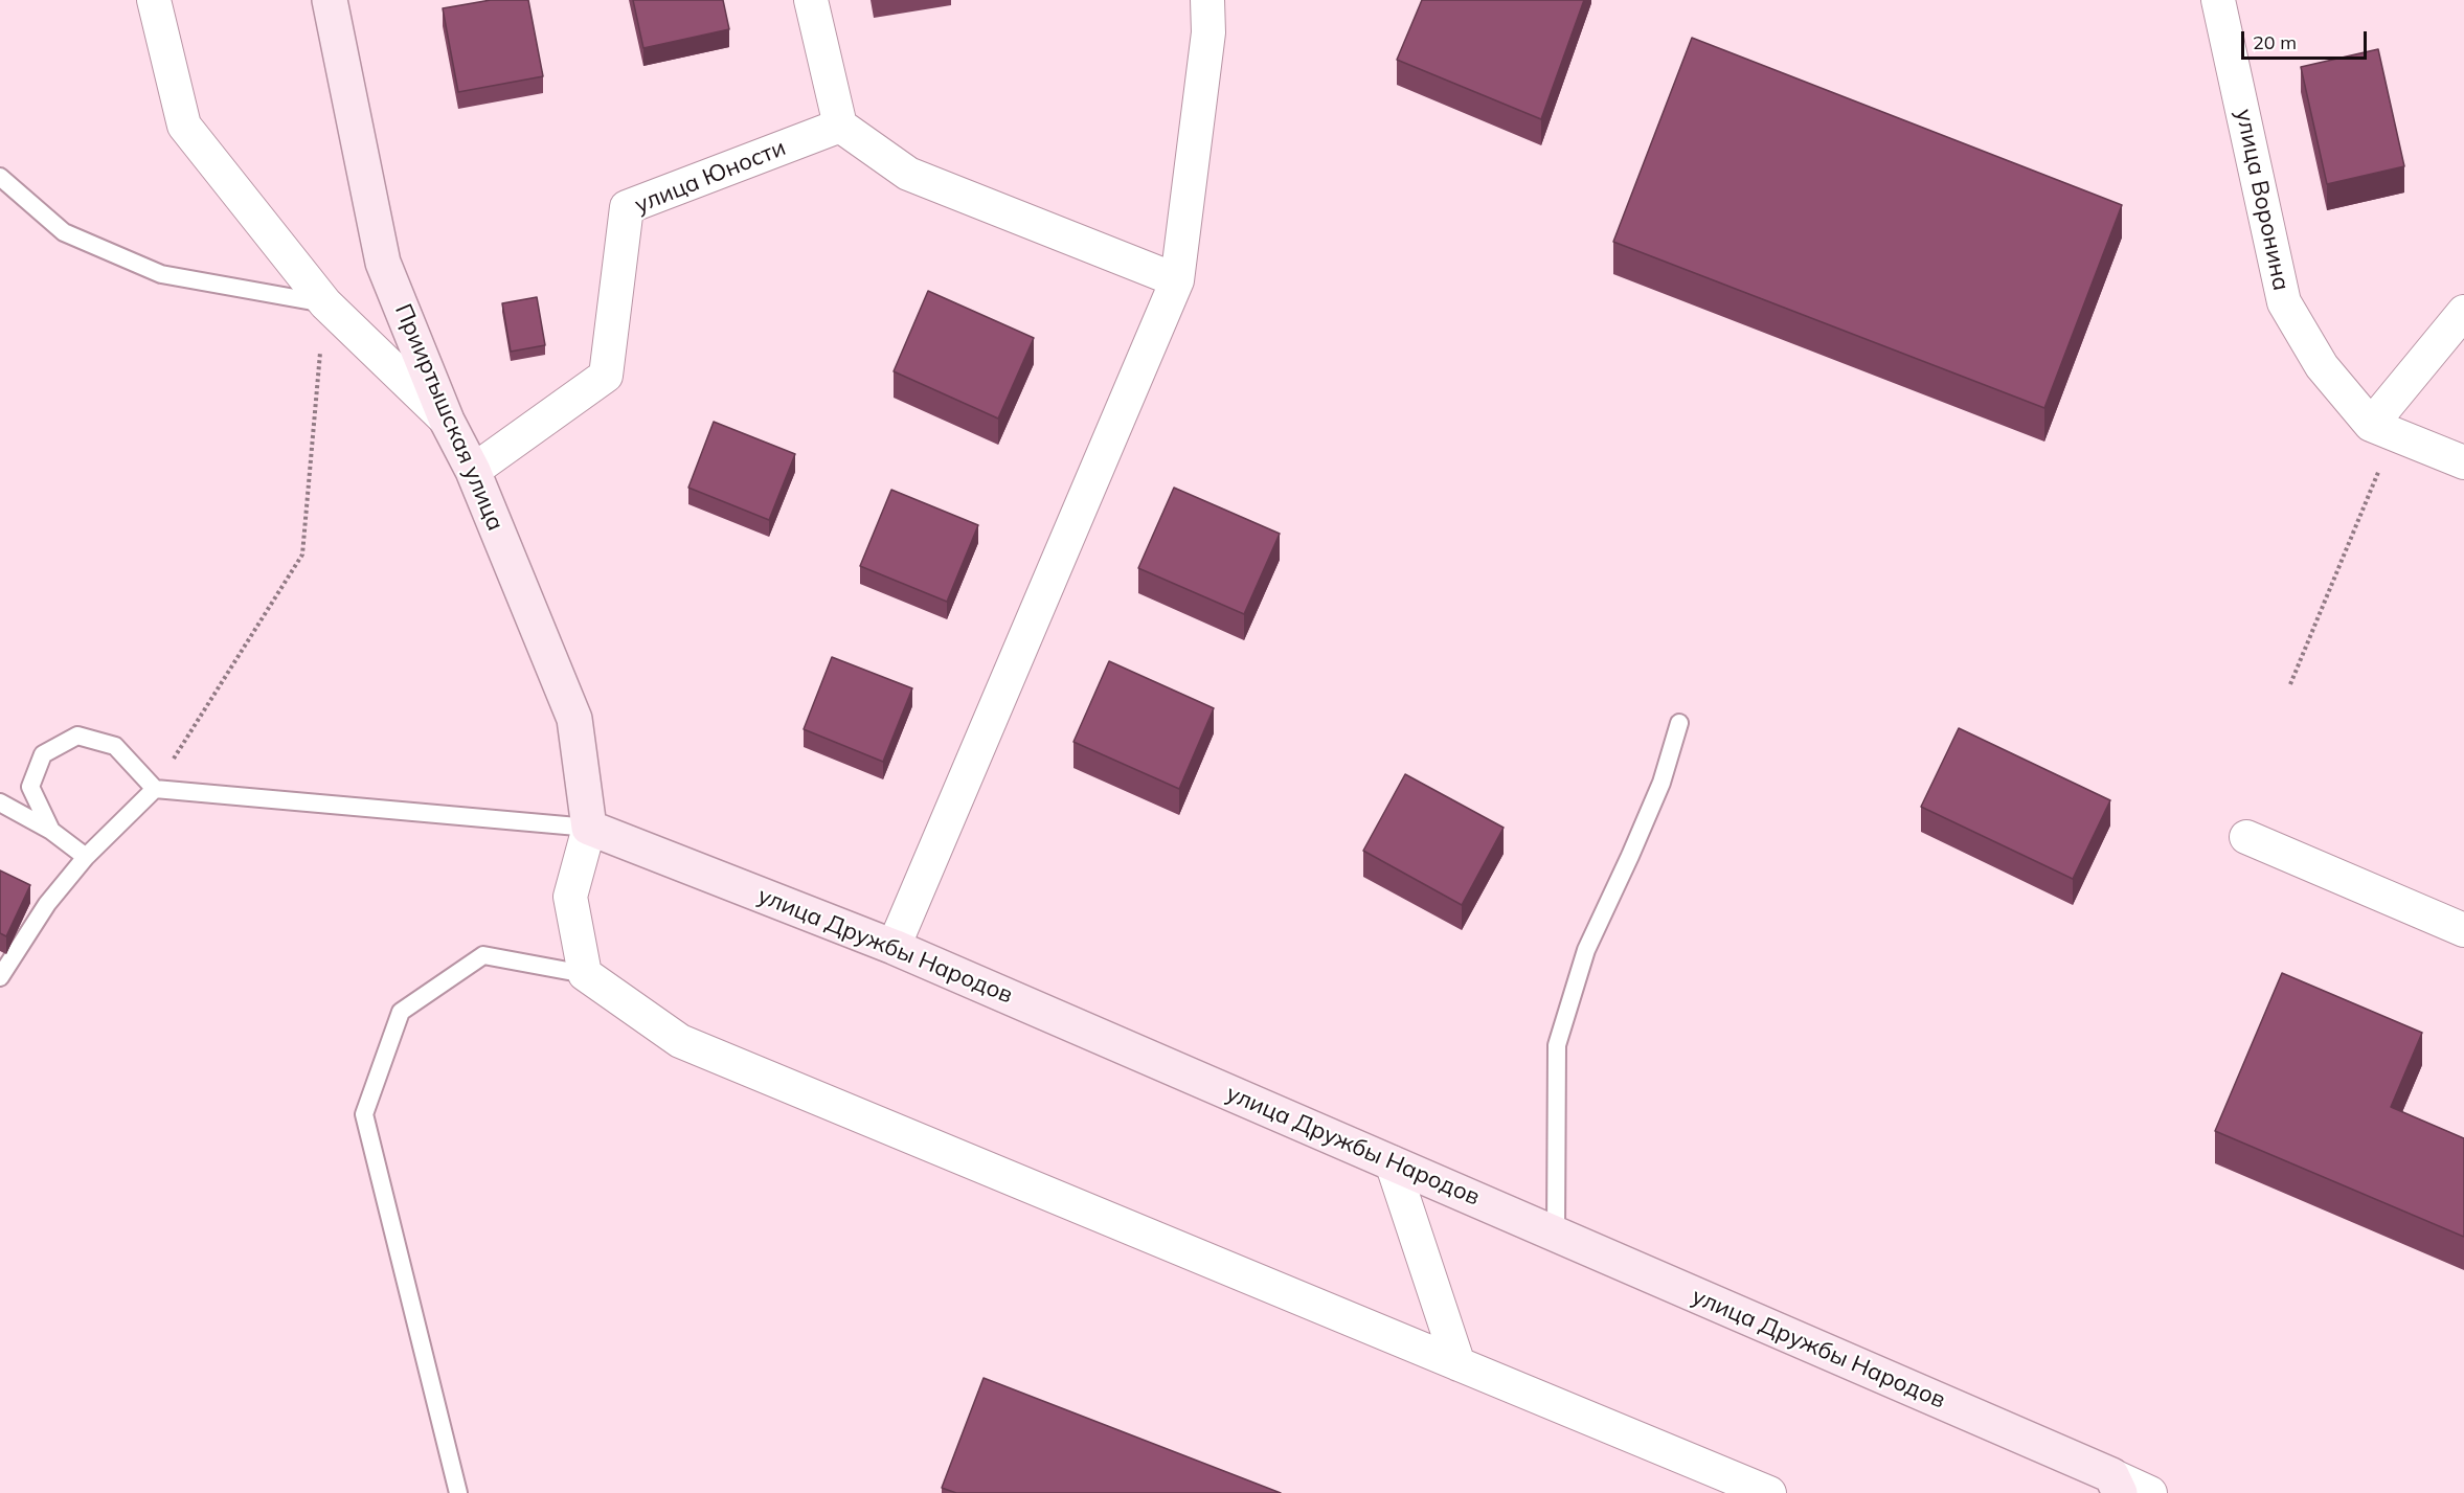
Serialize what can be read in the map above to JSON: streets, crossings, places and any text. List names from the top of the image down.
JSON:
{
  "streets": {
    "street": [
      "улица Юности",
      "улица Воронина",
      "Прииртышская улица",
      "улица Дружбы Народов"
    ]
  },
  "crossings": [
    ["улица Юности", "Прииртышская улица"],
    ["Прииртышская улица", "улица Дружбы Народов"]
  ],
  "scale_bar": "20 m"
}
